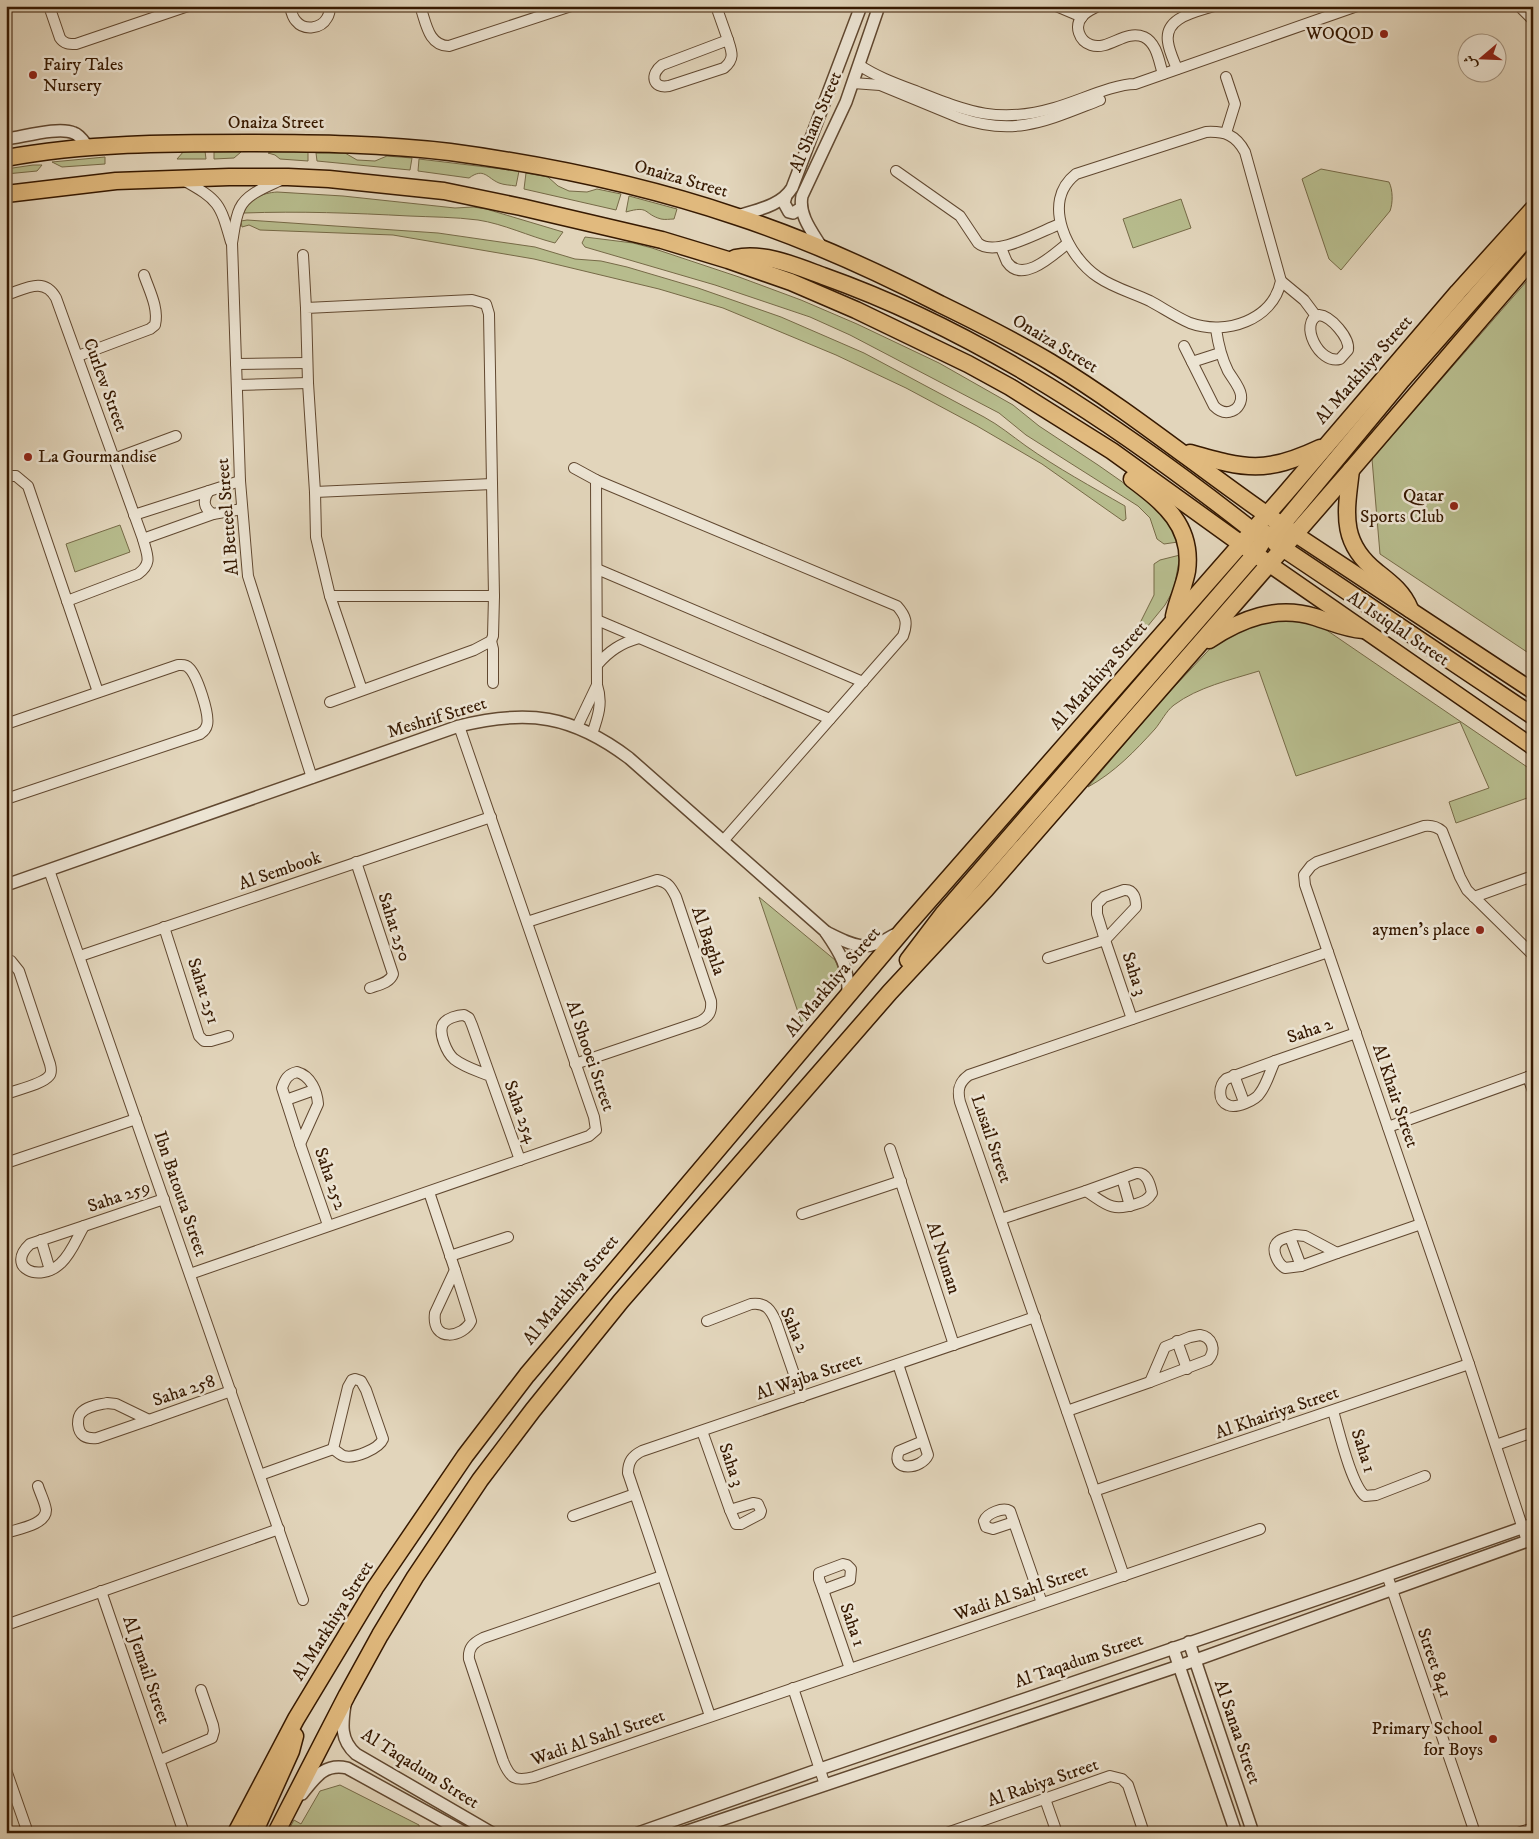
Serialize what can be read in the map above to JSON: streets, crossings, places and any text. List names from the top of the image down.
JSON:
{
  "streets": {
    "highway": ["Onaiza Street", "Al Markhiya Street", "Al Istiqlal Street"],
    "street": [
      "Al Sham Street",
      "Curlew Street",
      "Al Betteel Street",
      "Meshrif Street",
      "Al Sembook",
      "Sahat 250",
      "Al Baghla",
      "Saha 3",
      "Sahat 251",
      "Saha 2",
      "Al Shooei Street",
      "Al Khair Street",
      "Saha 254",
      "Lusail Street",
      "Saha 252",
      "Ibn Batouta Street",
      "Saha 259",
      "Al Numan",
      "Al Wajba Street",
      "Saha 258",
      "Al Khairiya Street",
      "Saha 1",
      "Wadi Al Sahl Street",
      "Al Taqadum Street",
      "Street 841",
      "Al Jemail Street",
      "Al Sanaa Street",
      "Al Rabiya Street"
    ]
  },
  "crossings": [
    ["Al Sham Street", "Onaiza Street"],
    ["Onaiza Street", "Al Markhiya Street"],
    ["Al Markhiya Street", "Al Istiqlal Street"],
    ["Al Markhiya Street", "Meshrif Street"],
    ["Al Betteel Street", "Meshrif Street"],
    ["Meshrif Street", "Al Shooei Street"],
    ["Meshrif Street", "Ibn Batouta Street"],
    ["Al Sembook", "Sahat 250"],
    ["Al Sembook", "Sahat 251"],
    ["Al Sembook", "Al Shooei Street"],
    ["Al Sembook", "Ibn Batouta Street"],
    ["Al Baghla", "Al Shooei Street"],
    ["Saha 3", "Lusail Street"],
    ["Saha 3", "Al Wajba Street"],
    ["Saha 2", "Al Khair Street"],
    ["Saha 2", "Al Wajba Street"],
    ["Al Shooei Street", "Saha 254"],
    ["Al Shooei Street", "Saha 252"],
    ["Al Shooei Street", "Ibn Batouta Street"],
    ["Al Khair Street", "Lusail Street"],
    ["Al Khair Street", "Al Khairiya Street"],
    ["Al Khair Street", "Al Taqadum Street"],
    ["Lusail Street", "Al Wajba Street"],
    ["Lusail Street", "Al Khairiya Street"],
    ["Lusail Street", "Wadi Al Sahl Street"],
    ["Ibn Batouta Street", "Saha 259"],
    ["Ibn Batouta Street", "Saha 258"],
    ["Al Numan", "Al Wajba Street"],
    ["Al Wajba Street", "Wadi Al Sahl Street"],
    ["Al Khairiya Street", "Saha 1"],
    ["Saha 1", "Wadi Al Sahl Street"],
    ["Al Taqadum Street", "Street 841"],
    ["Al Taqadum Street", "Al Sanaa Street"]
  ],
  "places": [
    "WOQOD",
    "Fairy Tales Nursery",
    "La Gourmandise",
    "Qatar Sports Club",
    "aymen's place",
    "Primary School for Boys"
  ],
  "north": "left"
}
